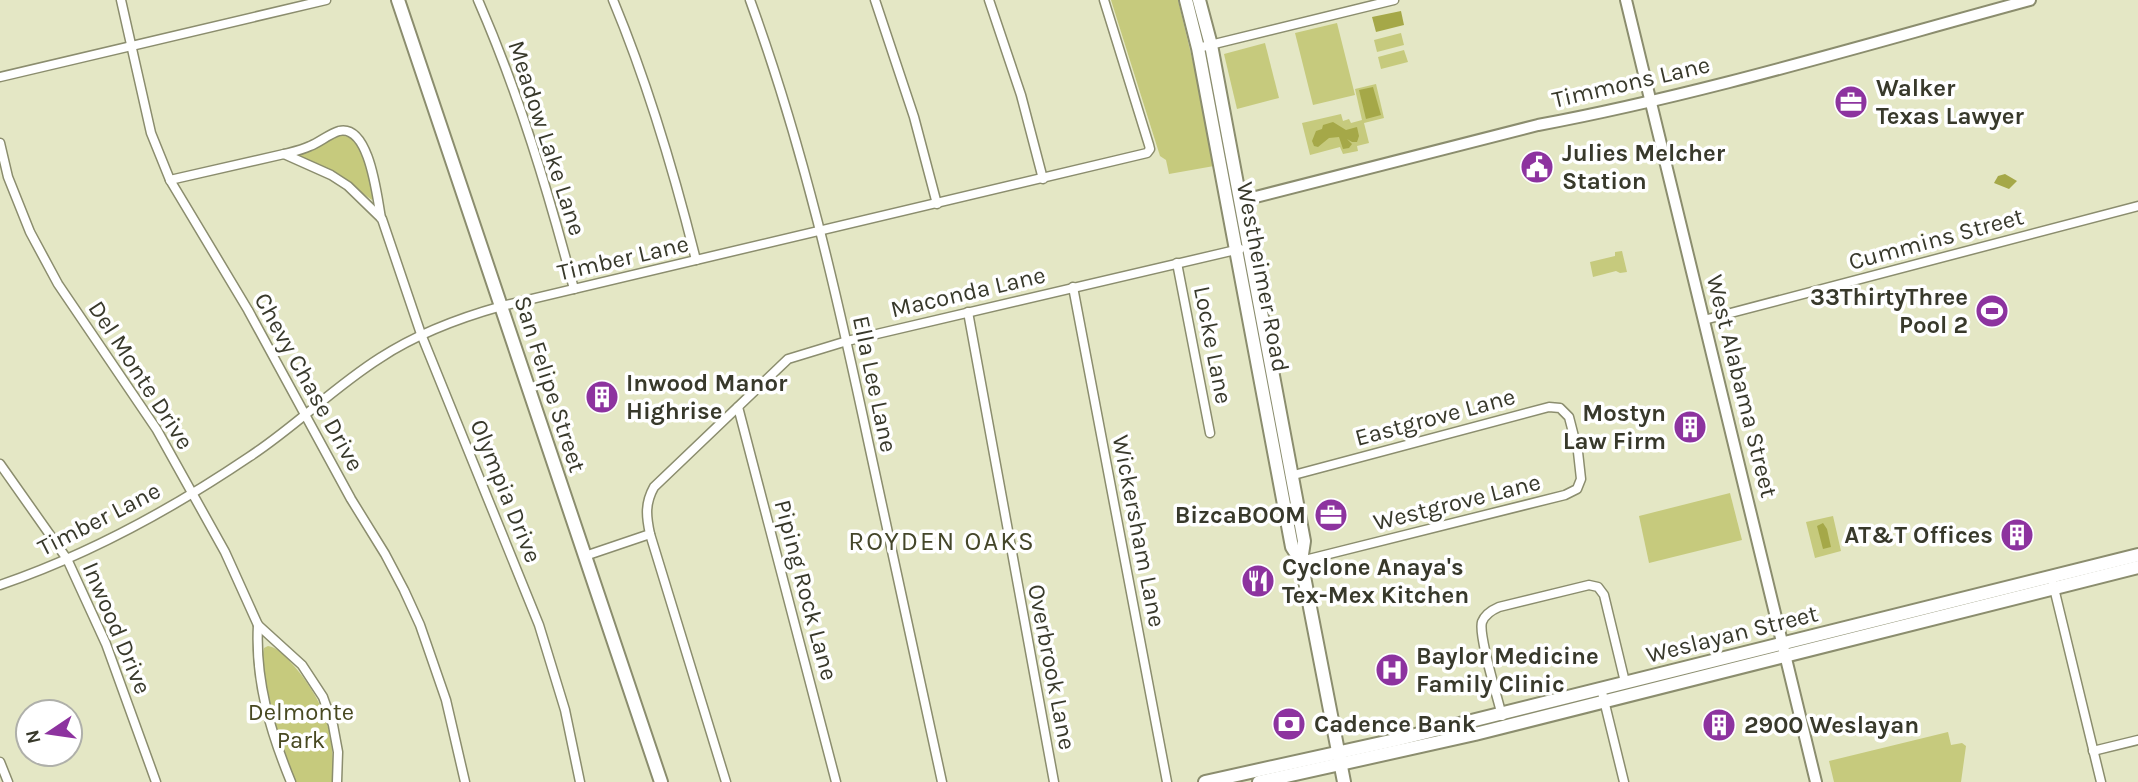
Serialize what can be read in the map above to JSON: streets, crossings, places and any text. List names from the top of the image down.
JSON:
{
  "streets": {
    "main road": ["Westheimer Road", "San Felipe Street", "Weslayan Street"],
    "street": [
      "Timmons Lane",
      "Meadow Lake Lane",
      "Cummins Street",
      "Timber Lane",
      "Maconda Lane",
      "Locke Lane",
      "Del Monte Drive",
      "Chevy Chase Drive",
      "Ella Lee Lane",
      "West Alabama Street",
      "Eastgrove Lane",
      "Olympia Drive",
      "Westgrove Lane",
      "Wickersham Lane",
      "Piping Rock Lane",
      "Inwood Drive",
      "Overbrook Lane"
    ]
  },
  "crossings": [
    ["Timmons Lane", "Westheimer Road"],
    ["Timmons Lane", "West Alabama Street"],
    ["Meadow Lake Lane", "Timber Lane"],
    ["Cummins Street", "West Alabama Street"],
    ["Timber Lane", "Del Monte Drive"],
    ["Timber Lane", "Chevy Chase Drive"],
    ["Timber Lane", "San Felipe Street"],
    ["Timber Lane", "Ella Lee Lane"],
    ["Timber Lane", "Olympia Drive"],
    ["Timber Lane", "Inwood Drive"],
    ["Westheimer Road", "Maconda Lane"],
    ["Westheimer Road", "Eastgrove Lane"],
    ["Westheimer Road", "Westgrove Lane"],
    ["Westheimer Road", "Weslayan Street"],
    ["Maconda Lane", "Locke Lane"],
    ["Maconda Lane", "Ella Lee Lane"],
    ["Maconda Lane", "Wickersham Lane"],
    ["Maconda Lane", "Piping Rock Lane"],
    ["Maconda Lane", "Overbrook Lane"],
    ["Chevy Chase Drive", "Olympia Drive"],
    ["West Alabama Street", "Weslayan Street"],
    ["Eastgrove Lane", "Westgrove Lane"]
  ],
  "districts": ["ROYDEN OAKS"],
  "parks": ["Delmonte Park"],
  "places": {
    "office": ["Walker Texas Lawyer", "BizcaBOOM"],
    "public building": ["Julies Melcher Station"],
    "sports": ["33ThirtyThree Pool 2"],
    "building": [
      "Inwood Manor Highrise",
      "Mostyn Law Firm",
      "AT&T Offices",
      "2900 Weslayan"
    ],
    "restaurant": ["Cyclone Anaya's Tex-Mex Kitchen"],
    "hospital": ["Baylor Medicine Family Clinic"],
    "bank": ["Cadence Bank"]
  },
  "north": "left"
}
